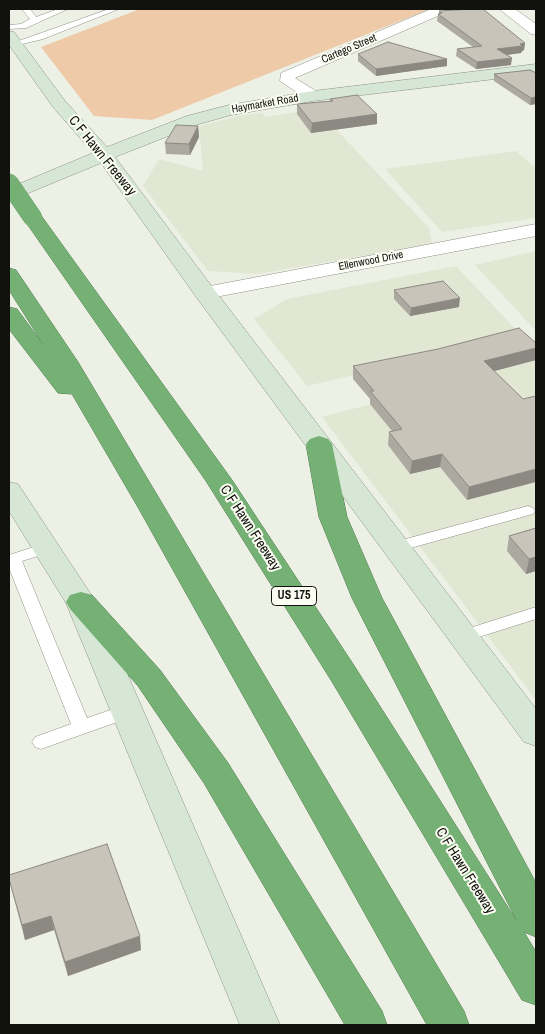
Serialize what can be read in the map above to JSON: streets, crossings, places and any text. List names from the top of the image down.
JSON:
{
  "streets": {
    "highway": ["C F Hawn Freeway", "US 175"],
    "main road": ["Haymarket Road"],
    "street": ["Cartego Street", "Ellenwood Drive"]
  },
  "crossings": [
    ["Cartego Street", "Haymarket Road"],
    ["Haymarket Road", "C F Hawn Freeway"],
    ["C F Hawn Freeway", "Ellenwood Drive"]
  ]
}
